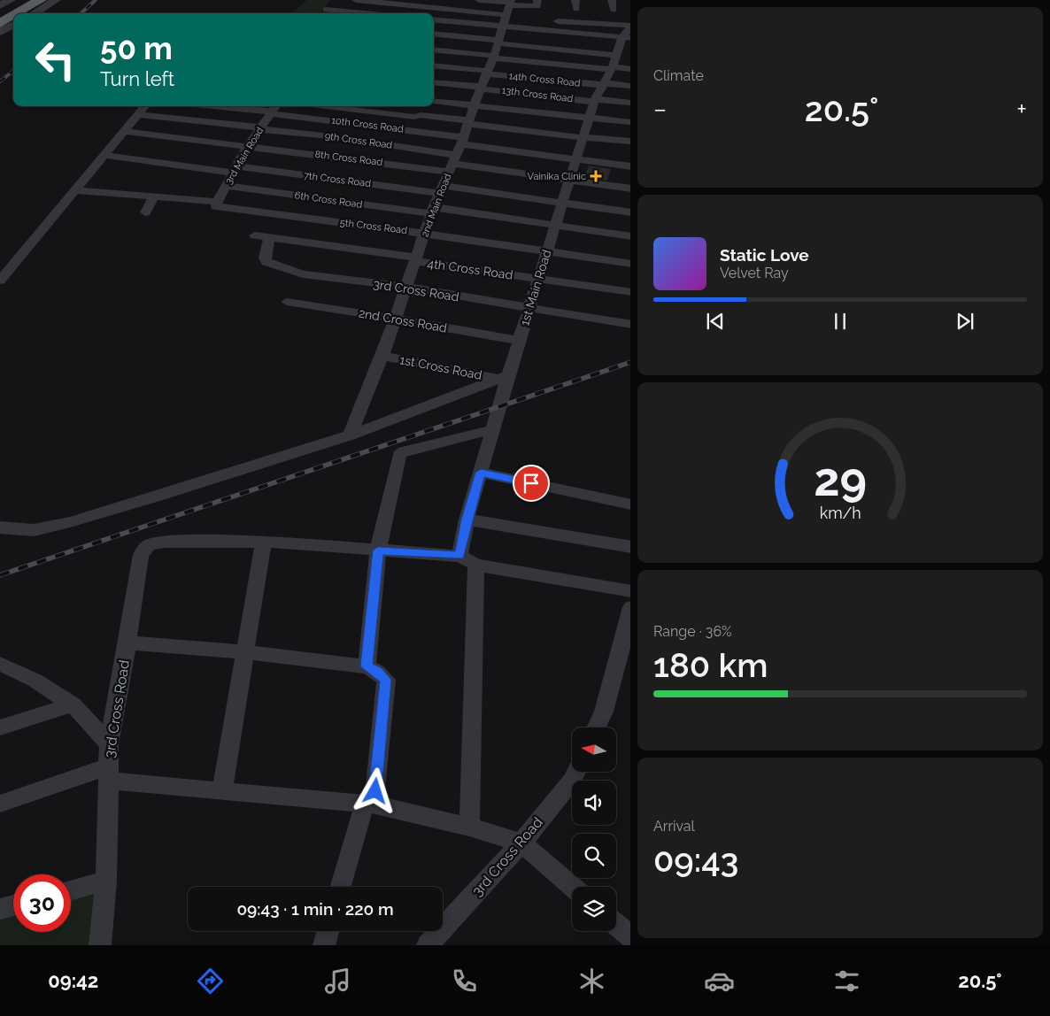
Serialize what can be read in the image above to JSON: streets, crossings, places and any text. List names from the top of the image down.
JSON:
{
  "streets": {
    "street": [
      "14th Cross Road",
      "13th Cross Road",
      "10th Cross Road",
      "9th Cross Road",
      "3rd Main Road",
      "8th Cross Road",
      "7th Cross Road",
      "6th Cross Road",
      "2nd Main Road",
      "5th Cross Road",
      "4th Cross Road",
      "1st Main Road",
      "3rd Cross Road",
      "2nd Cross Road",
      "1st Cross Road"
    ]
  },
  "crossings": [
    ["14th Cross Road", "2nd Main Road"],
    ["14th Cross Road", "1st Main Road"],
    ["13th Cross Road", "2nd Main Road"],
    ["13th Cross Road", "1st Main Road"],
    ["10th Cross Road", "9th Cross Road"],
    ["10th Cross Road", "3rd Main Road"],
    ["10th Cross Road", "8th Cross Road"],
    ["10th Cross Road", "2nd Main Road"],
    ["9th Cross Road", "3rd Main Road"],
    ["9th Cross Road", "8th Cross Road"],
    ["9th Cross Road", "2nd Main Road"],
    ["3rd Main Road", "8th Cross Road"],
    ["3rd Main Road", "7th Cross Road"],
    ["3rd Main Road", "6th Cross Road"],
    ["3rd Main Road", "5th Cross Road"],
    ["8th Cross Road", "2nd Main Road"],
    ["8th Cross Road", "1st Main Road"],
    ["7th Cross Road", "2nd Main Road"],
    ["7th Cross Road", "1st Main Road"],
    ["6th Cross Road", "2nd Main Road"],
    ["6th Cross Road", "1st Main Road"],
    ["2nd Main Road", "5th Cross Road"],
    ["2nd Main Road", "4th Cross Road"],
    ["2nd Main Road", "3rd Cross Road"],
    ["2nd Main Road", "2nd Cross Road"],
    ["2nd Main Road", "1st Cross Road"],
    ["5th Cross Road", "1st Main Road"],
    ["4th Cross Road", "1st Main Road"],
    ["4th Cross Road", "3rd Cross Road"],
    ["1st Main Road", "3rd Cross Road"],
    ["1st Main Road", "2nd Cross Road"],
    ["1st Main Road", "1st Cross Road"]
  ],
  "places": {
    "health": ["Vainika Clinic"]
  },
  "north": "left",
  "page": {
    "tile": [
      "Climate",
      ["Range · 36%", "180 km"],
      ["Arrival", "09:43"]
    ],
    "turn": ["50 m", "Turn left"],
    "heat": ["−", "20.5°", "+"],
    "song": ["Static Love", "Velvet Ray"],
    "limit": "30",
    "trip": "09:43 · 1 min · 220 m",
    "tabs": ["09:42", "20.5°"],
    "gauge": ["29", "km/h"]
  }
}
